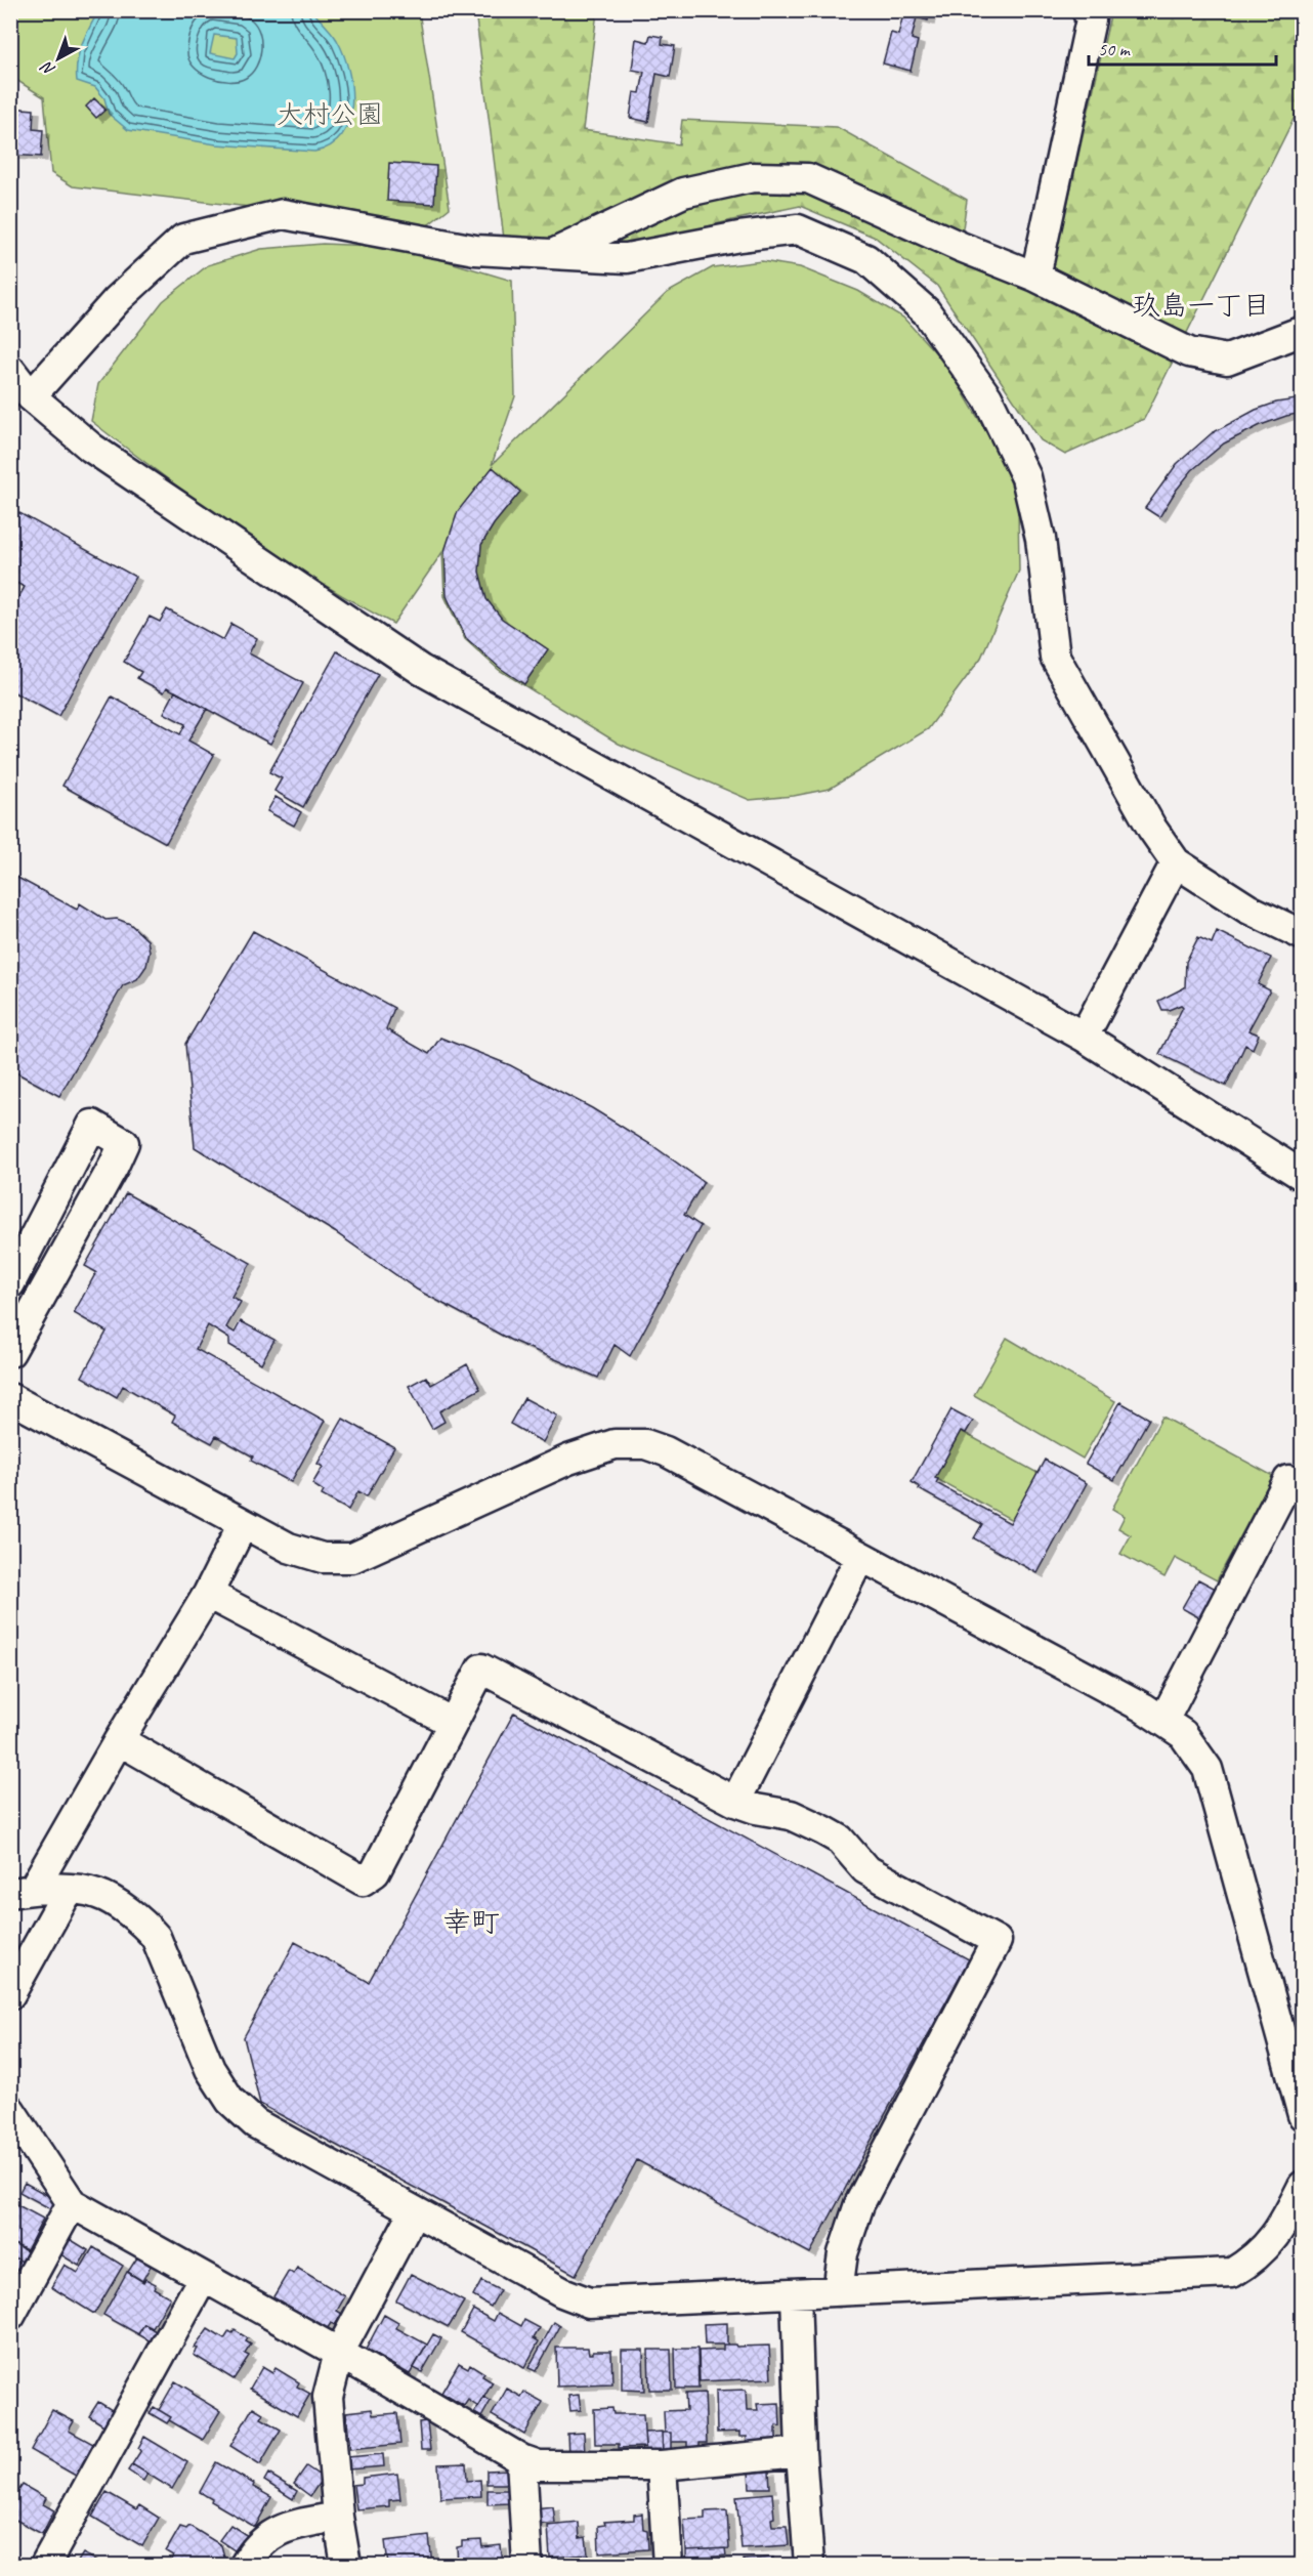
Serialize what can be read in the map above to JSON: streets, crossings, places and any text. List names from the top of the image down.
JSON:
{
  "districts": ["玖島一丁目", "幸町"],
  "parks": ["大村公園"],
  "scale_bar": "50 m",
  "north": "bottom left"
}
